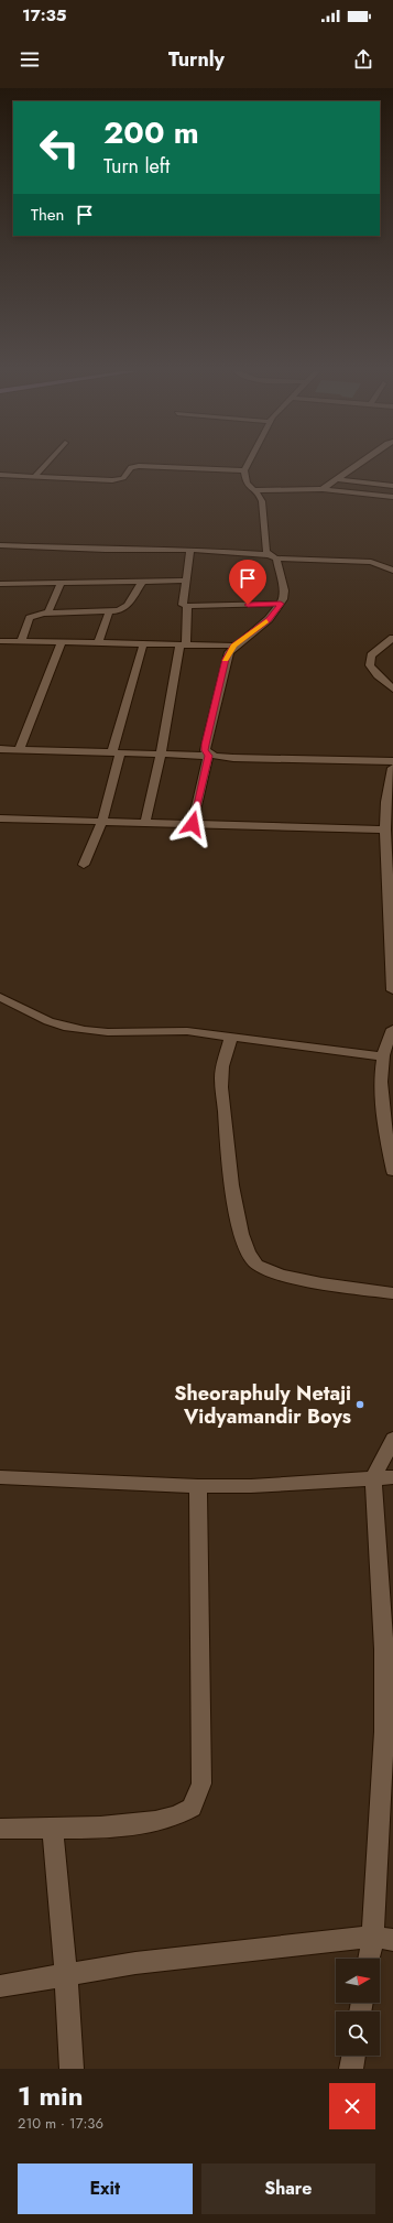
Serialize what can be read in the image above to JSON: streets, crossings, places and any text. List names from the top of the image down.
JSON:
{
  "places": ["Sheoraphuly Netaji Vidyamandir Boys"],
  "north": "right",
  "page": {
    "status": "17:35",
    "header": "Turnly",
    "turn": ["200 m", "Turn left"],
    "then": "Then",
    "heading": ["1 min", "210 m · 17:36"],
    "buttons": ["Exit", "Share"]
  }
}
